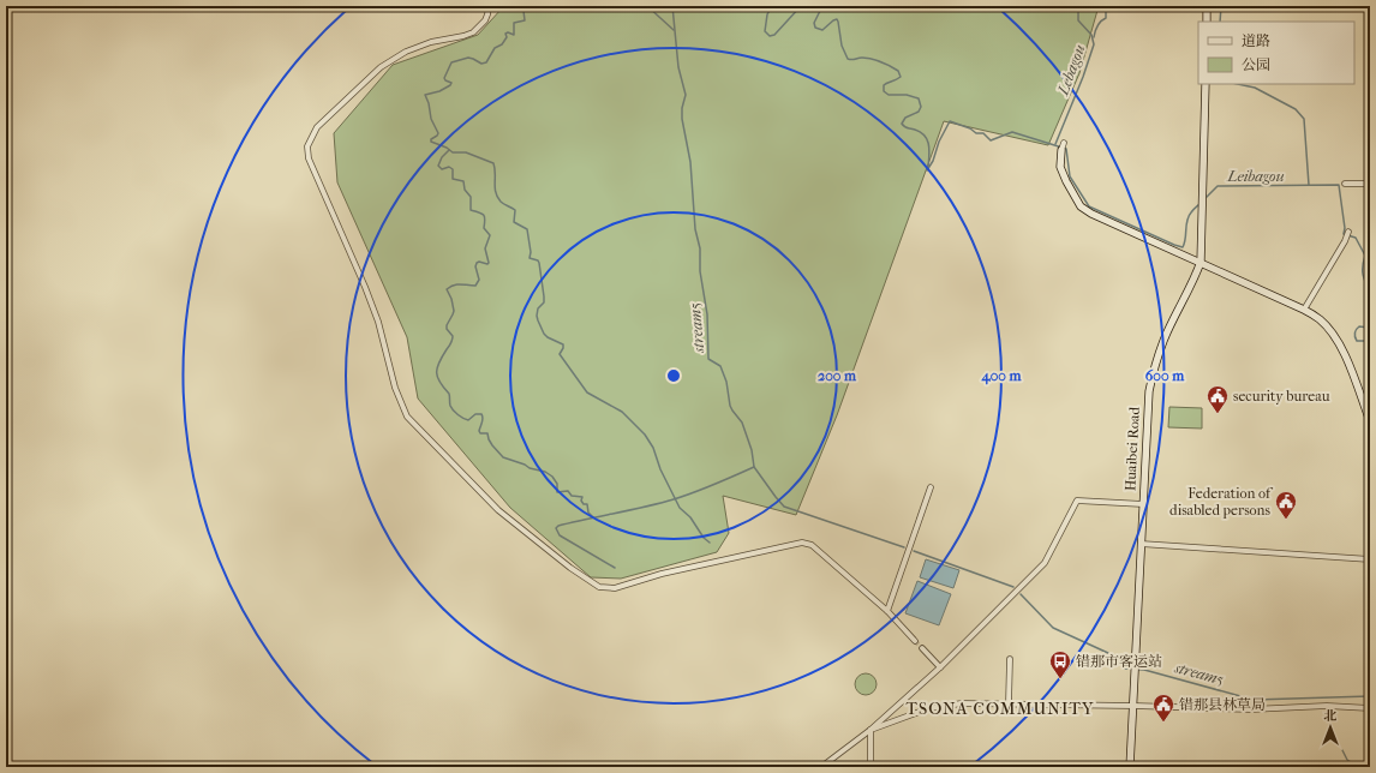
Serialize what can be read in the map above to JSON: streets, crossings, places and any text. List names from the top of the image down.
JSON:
{
  "streets": {
    "street": ["Huaibei Road"]
  },
  "districts": ["TSONA COMMUNITY"],
  "water": ["Lebagou", "Leibagou", "stream5"],
  "places": {
    "public building": ["security bureau", "Federation of disabled persons", "错那县林草局"],
    "bus stop": ["错那市客运站"]
  },
  "legend": ["道路", "公园"],
  "north": "top",
  "rings": ["200 m", "400 m", "600 m"]
}
